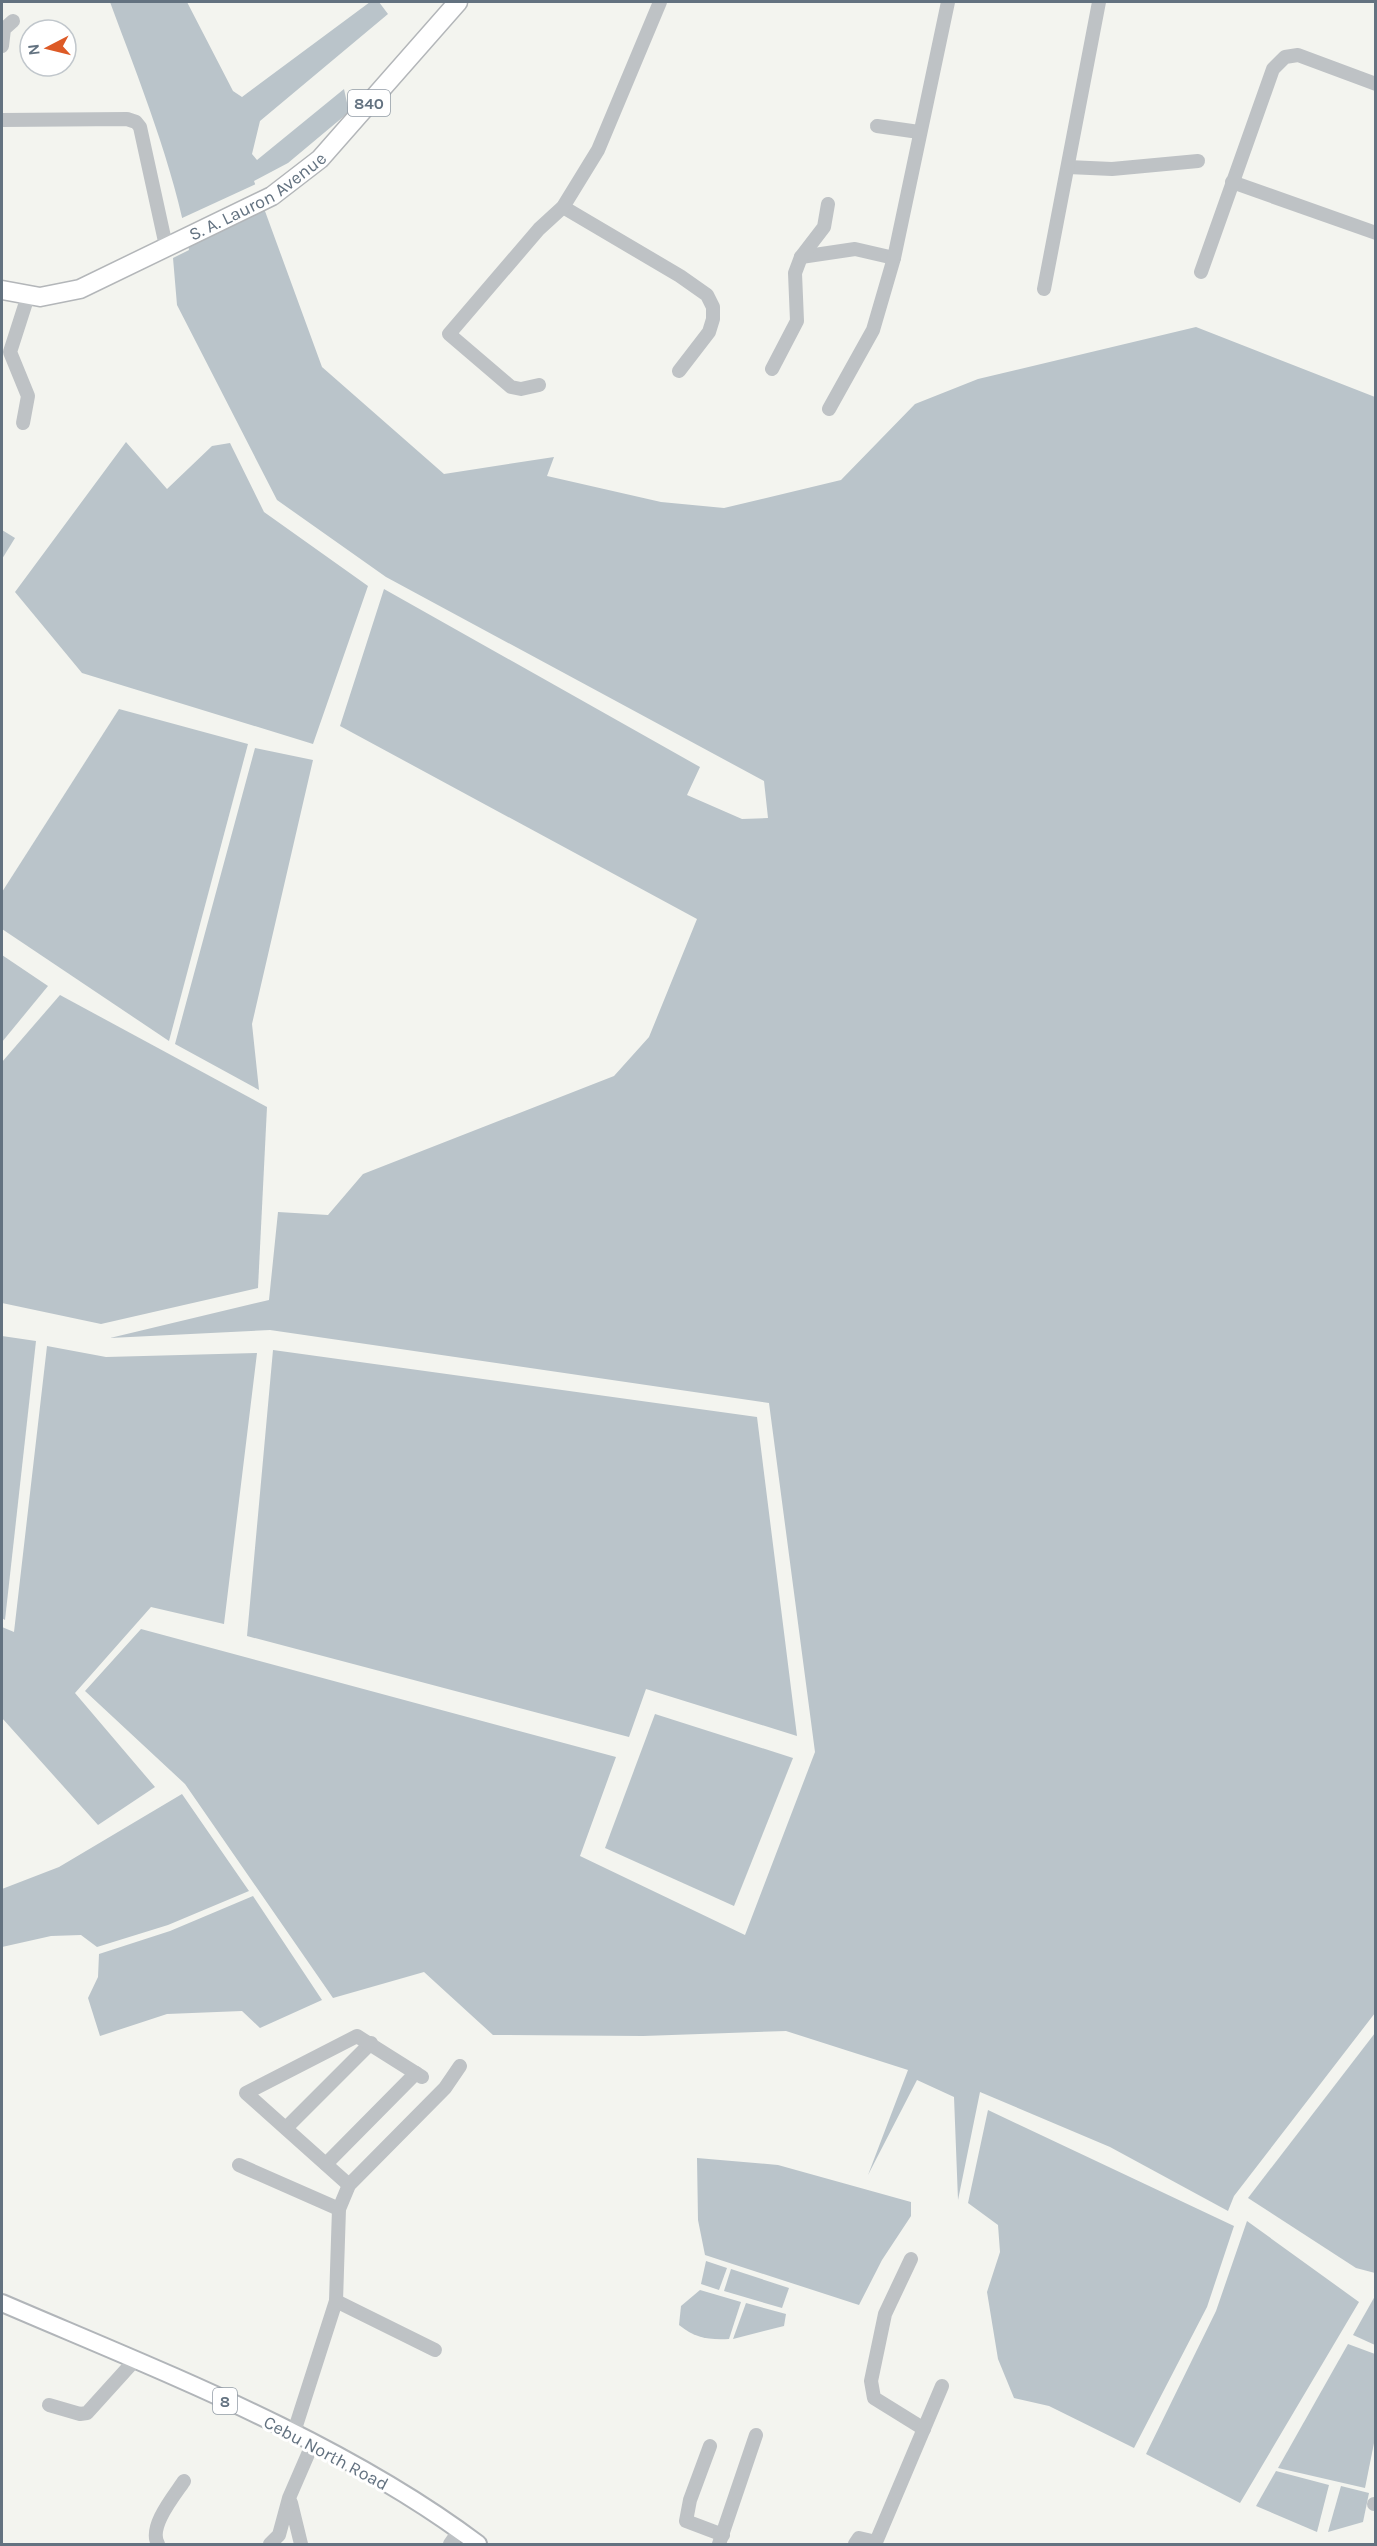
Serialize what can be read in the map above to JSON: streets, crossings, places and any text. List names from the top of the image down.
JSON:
{
  "streets": {
    "highway": ["840", "S. A. Lauron Avenue"],
    "main road": ["8", "Cebu North Road"]
  },
  "north": "left"
}
